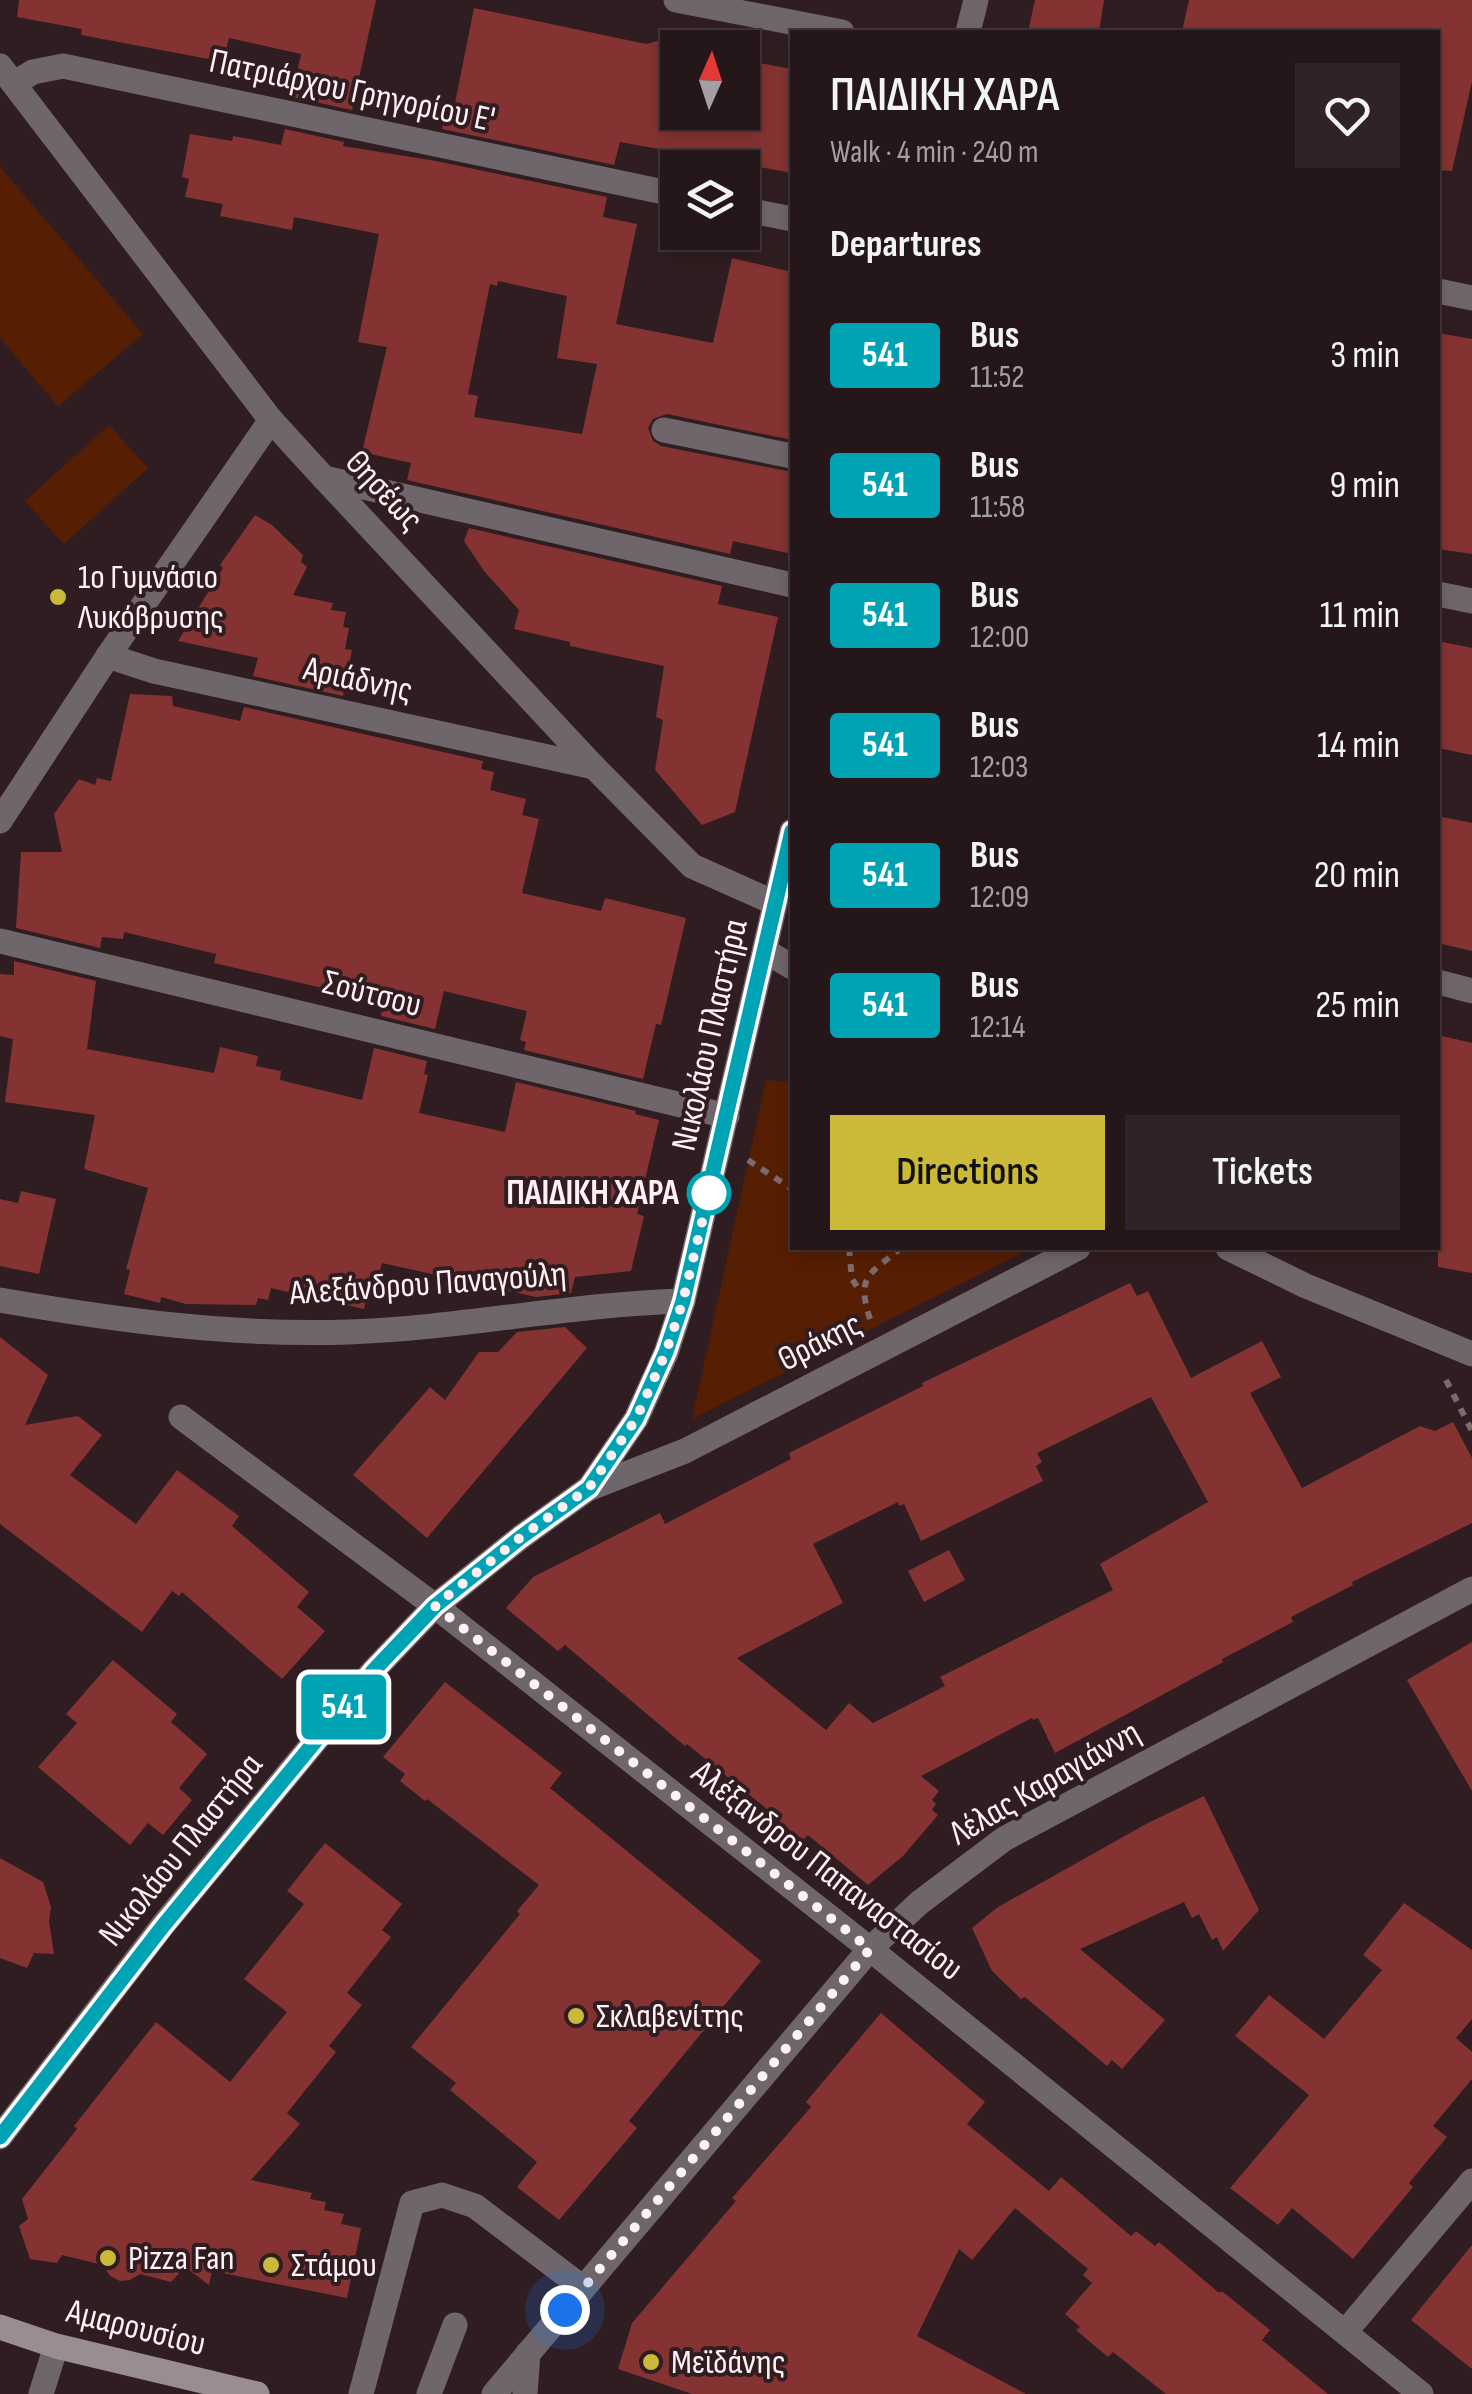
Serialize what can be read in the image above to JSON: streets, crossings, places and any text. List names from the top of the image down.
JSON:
{
  "streets": {
    "main road": ["Αμαρουσίου"],
    "street": [
      "Πατριάρχου Γρηγορίου Ε'",
      "Θησέως",
      "Αριάδνης",
      "Σούτσου",
      "Νικολάου Πλαστήρα",
      "Αλεξάνδρου Παναγούλη",
      "Θράκης",
      "Λέλας Καραγιάννη",
      "Αλέξανδρου Παπαναστασίου"
    ]
  },
  "crossings": [
    ["Πατριάρχου Γρηγορίου Ε'", "Θησέως"],
    ["Θησέως", "Αριάδνης"],
    ["Θησέως", "Νικολάου Πλαστήρα"],
    ["Σούτσου", "Νικολάου Πλαστήρα"],
    ["Νικολάου Πλαστήρα", "Αλεξάνδρου Παναγούλη"],
    ["Νικολάου Πλαστήρα", "Θράκης"],
    ["Νικολάου Πλαστήρα", "Αλέξανδρου Παπαναστασίου"],
    ["Λέλας Καραγιάννη", "Αλέξανδρου Παπαναστασίου"]
  ],
  "places": [
    "1ο Γυμνάσιο Λυκόβρυσης",
    "ΠΑΙΔΙΚΗ ΧΑΡΑ",
    "Σκλαβενίτης",
    "Pizza Fan",
    "Στάμου",
    "Μεϊδάνης"
  ],
  "lines": ["bus line 541"],
  "north": "top",
  "page": {
    "on_map": "541",
    "heading": [
      ["ΠΑΙΔΙΚΗ ΧΑΡΑ", "Walk · 4 min · 240 m"],
      "Departures"
    ],
    "list": [
      {
        "mark": "541",
        "name": "Bus",
        "note": "11:52",
        "value": "3 min"
      },
      {
        "mark": "541",
        "name": "Bus",
        "note": "11:58",
        "value": "9 min"
      },
      {
        "mark": "541",
        "name": "Bus",
        "note": "12:00",
        "value": "11 min"
      },
      {
        "mark": "541",
        "name": "Bus",
        "note": "12:03",
        "value": "14 min"
      },
      {
        "mark": "541",
        "name": "Bus",
        "note": "12:09",
        "value": "20 min"
      },
      {
        "mark": "541",
        "name": "Bus",
        "note": "12:14",
        "value": "25 min"
      }
    ],
    "buttons": ["Directions", "Tickets"]
  }
}
